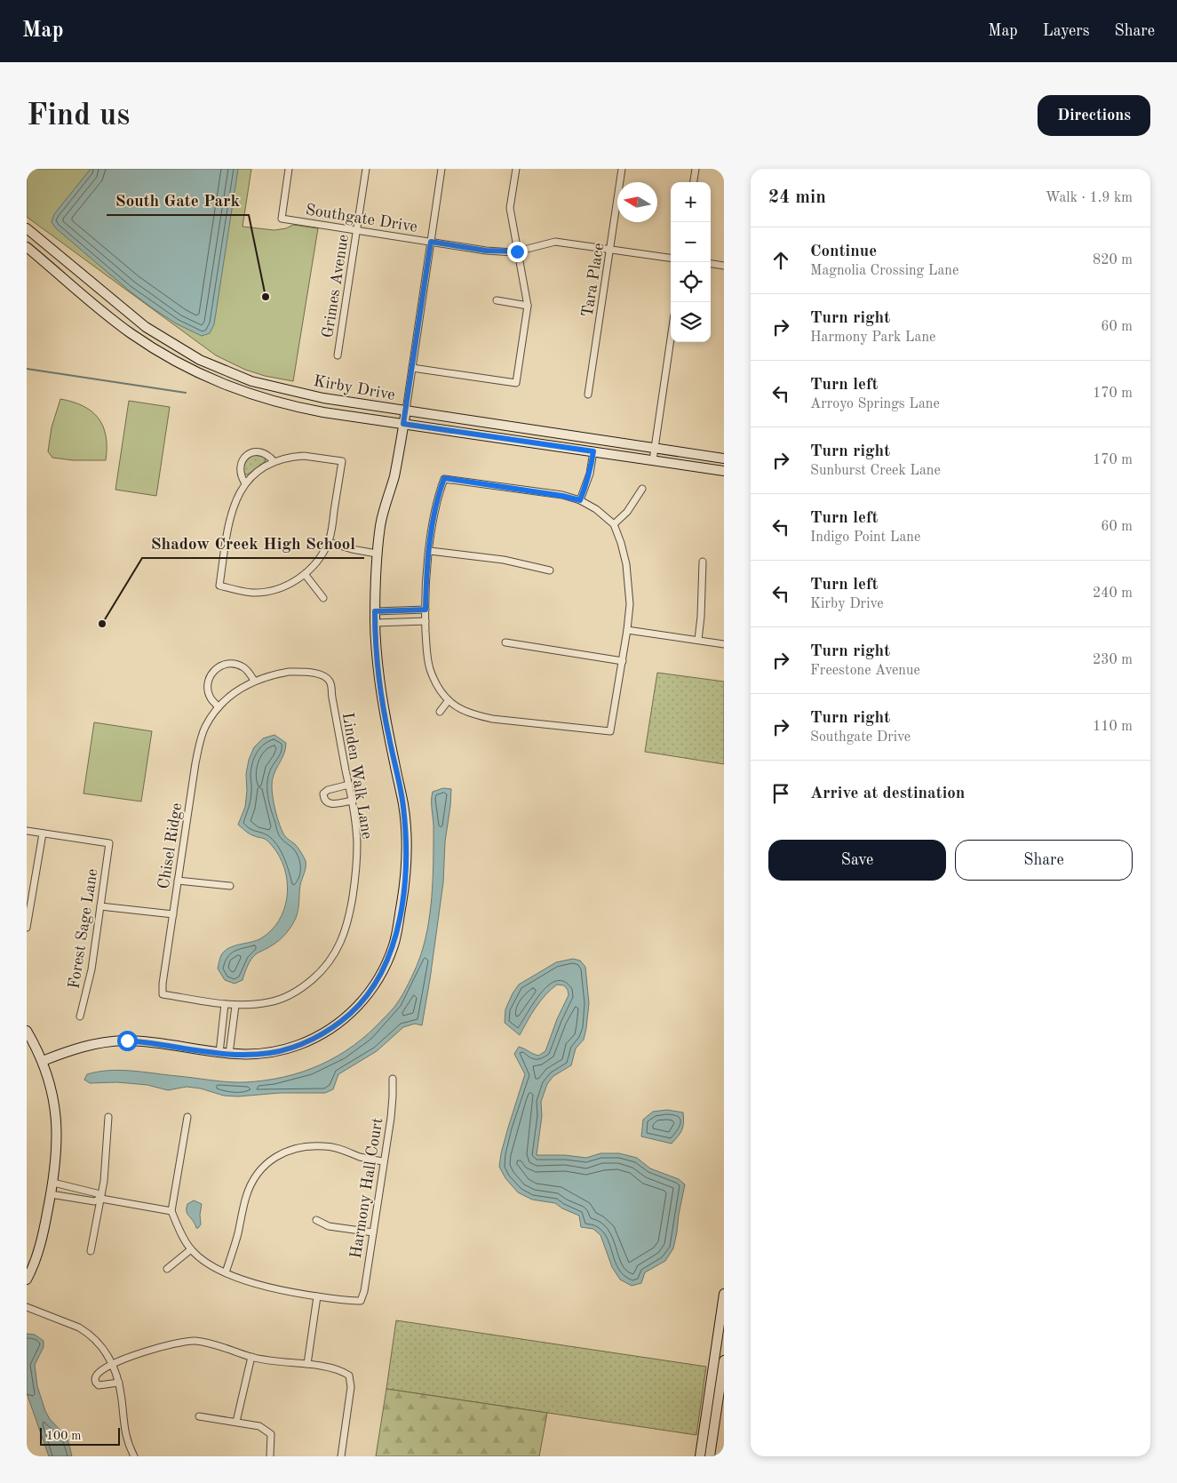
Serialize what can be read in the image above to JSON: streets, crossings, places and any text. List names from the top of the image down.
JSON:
{
  "streets": {
    "main road": ["Kirby Drive"],
    "street": [
      "Southgate Drive",
      "Tara Place",
      "Grimes Avenue",
      "Linden Walk Lane",
      "Chisel Ridge",
      "Forest Sage Lane",
      "Harmony Hall Court"
    ]
  },
  "crossings": [
    ["Southgate Drive", "Tara Place"],
    ["Southgate Drive", "Grimes Avenue"],
    ["Linden Walk Lane", "Chisel Ridge"]
  ],
  "places": ["South Gate Park", "Shadow Creek High School"],
  "scale_bar": "100 m",
  "north": "left",
  "page": {
    "header": "Map",
    "nav": ["Map", "Layers", "Share"],
    "buttons": [
      "Directions",
      ["Save", "Share"]
    ],
    "title": "Find us",
    "heading": ["24 min", "Walk · 1.9 km"],
    "map_buttons": ["+", "−"],
    "list": [
      ["Continue", "Magnolia Crossing Lane", "820 m"],
      ["Turn right", "Harmony Park Lane", "60 m"],
      ["Turn left", "Arroyo Springs Lane", "170 m"],
      ["Turn right", "Sunburst Creek Lane", "170 m"],
      ["Turn left", "Indigo Point Lane", "60 m"],
      ["Turn left", "Kirby Drive", "240 m"],
      ["Turn right", "Freestone Avenue", "230 m"],
      ["Turn right", "Southgate Drive", "110 m"],
      "Arrive at destination"
    ],
    "scale": "100 m"
  }
}
